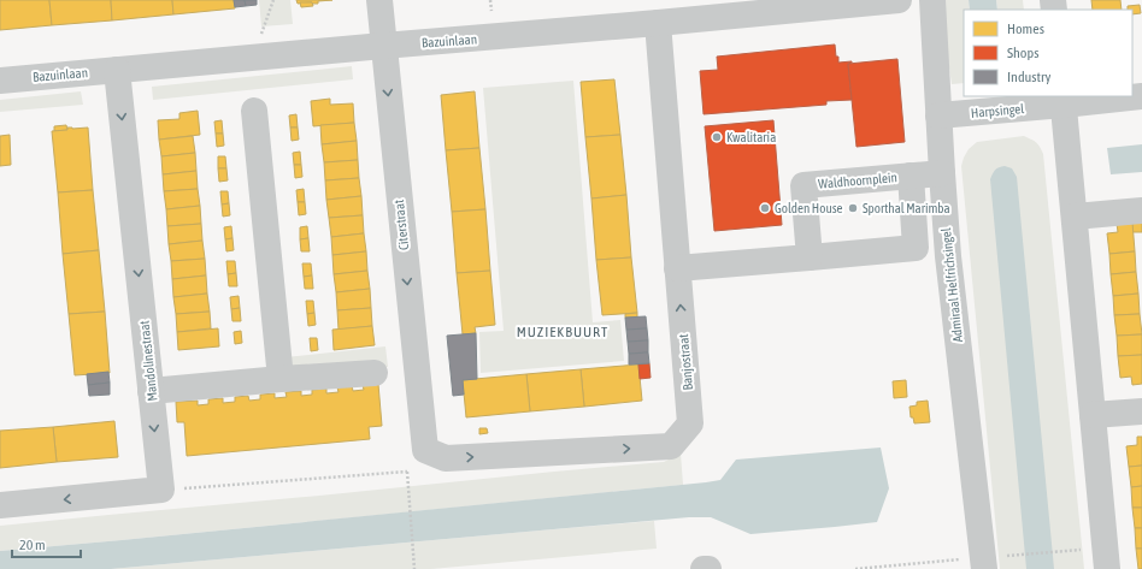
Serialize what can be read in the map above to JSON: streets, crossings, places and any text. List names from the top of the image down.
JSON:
{
  "streets": {
    "street": [
      "Bazuinlaan",
      "Harpsingel",
      "Waldhoornplein",
      "Citerstraat",
      "Admiraal Helfrichsingel",
      "Mandolinestraat",
      "Banjostraat"
    ]
  },
  "crossings": [
    ["Bazuinlaan", "Citerstraat"],
    ["Bazuinlaan", "Mandolinestraat"],
    ["Bazuinlaan", "Banjostraat"],
    ["Harpsingel", "Admiraal Helfrichsingel"],
    ["Waldhoornplein", "Admiraal Helfrichsingel"],
    ["Citerstraat", "Banjostraat"]
  ],
  "districts": ["MUZIEKBUURT"],
  "places": ["Kwalitaria", "Golden House", "Sporthal Marimba"],
  "legend": ["Homes", "Shops", "Industry"],
  "scale_bar": "20 m"
}
